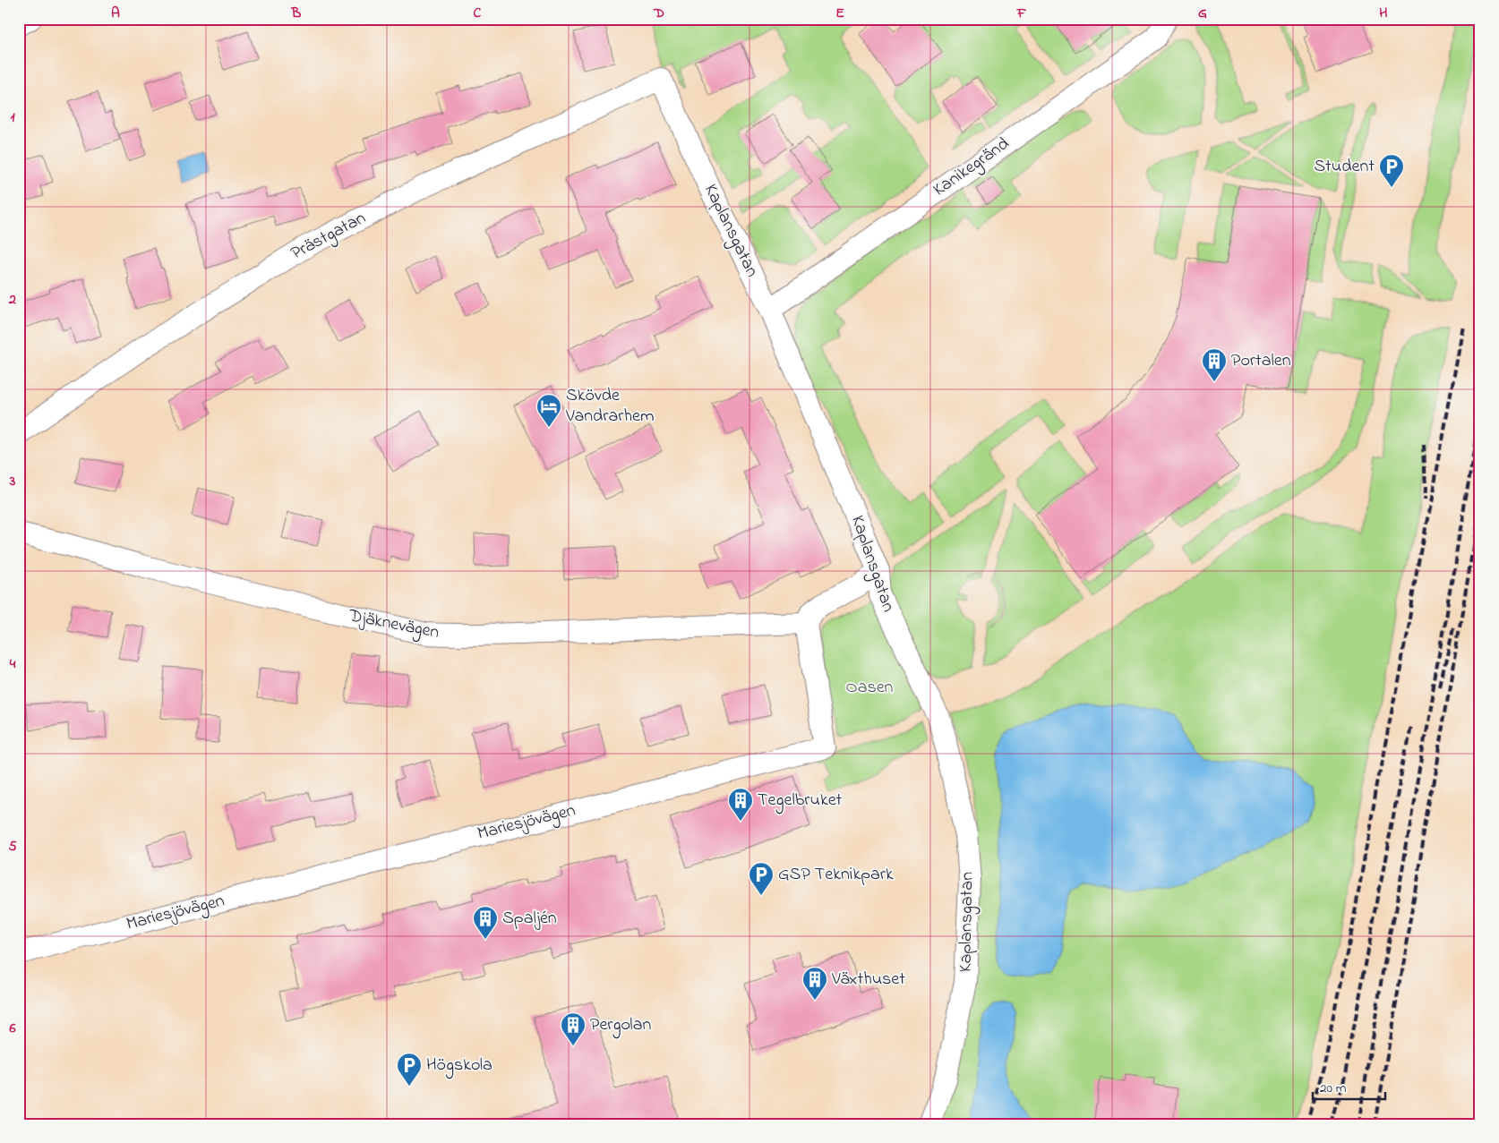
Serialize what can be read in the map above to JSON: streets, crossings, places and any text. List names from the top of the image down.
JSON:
{
  "streets": {
    "street": [
      "Kanikegränd",
      "Kaplansgatan",
      "Prästgatan",
      "Djäknevägen",
      "Mariesjövägen"
    ]
  },
  "crossings": [
    ["Kanikegränd", "Kaplansgatan"],
    ["Kaplansgatan", "Prästgatan"],
    ["Djäknevägen", "Mariesjövägen"]
  ],
  "parks": ["Oasen"],
  "places": {
    "parking": ["Student", "GSP Teknikpark", "Högskola"],
    "building": [
      "Portalen",
      "Tegelbruket",
      "Spaljén",
      "Växthuset",
      "Pergolan"
    ],
    "hotel": ["Skövde Vandrarhem"]
  },
  "scale_bar": "20 m",
  "grid": {
    "columns": [
      "A",
      "B",
      "C",
      "D",
      "E",
      "F",
      "G",
      "H"
    ],
    "rows": [
      "1",
      "2",
      "3",
      "4",
      "5",
      "6"
    ]
  }
}
